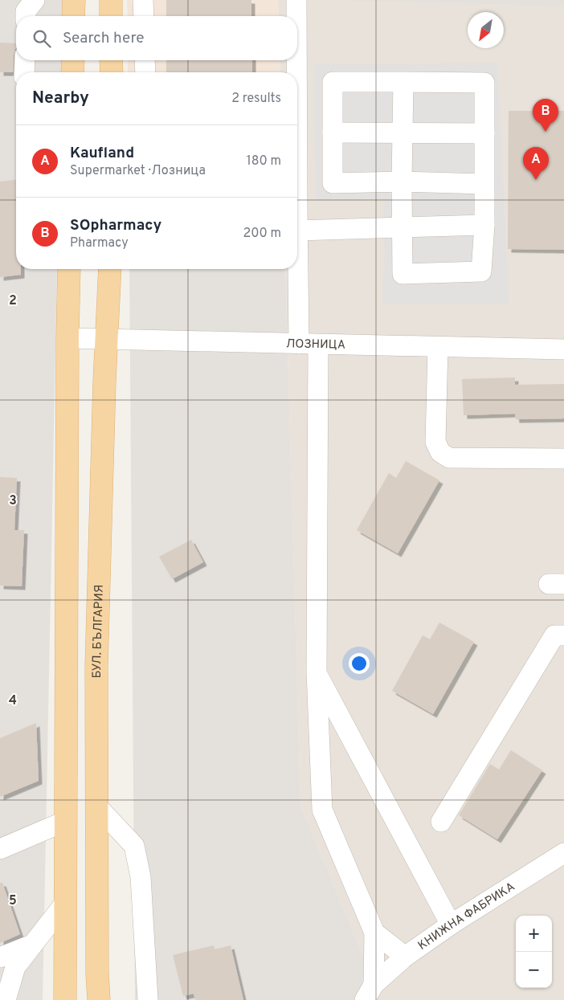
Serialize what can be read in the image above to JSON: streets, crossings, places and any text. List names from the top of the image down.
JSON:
{
  "streets": {
    "main road": ["БУЛ. БЪЛГАРИЯ"],
    "street": ["ЛОЗНИЦА", "КНИЖНА ФАБРИКА"]
  },
  "crossings": [
    ["ЛОЗНИЦА", "БУЛ. БЪЛГАРИЯ"]
  ],
  "north": "bottom left",
  "page": {
    "search": "Search here",
    "heading": ["Nearby", "2 results"],
    "pins": ["B", "A"],
    "list": [
      {
        "mark": "A",
        "name": "Kaufland",
        "note": "Supermarket · Лозница",
        "value": "180 m"
      },
      {
        "mark": "B",
        "name": "SOpharmacy",
        "note": "Pharmacy",
        "value": "200 m"
      }
    ],
    "map_buttons": ["+", "−"]
  },
  "grid": {
    "rows": [
      "2",
      "3",
      "4",
      "5"
    ]
  }
}
